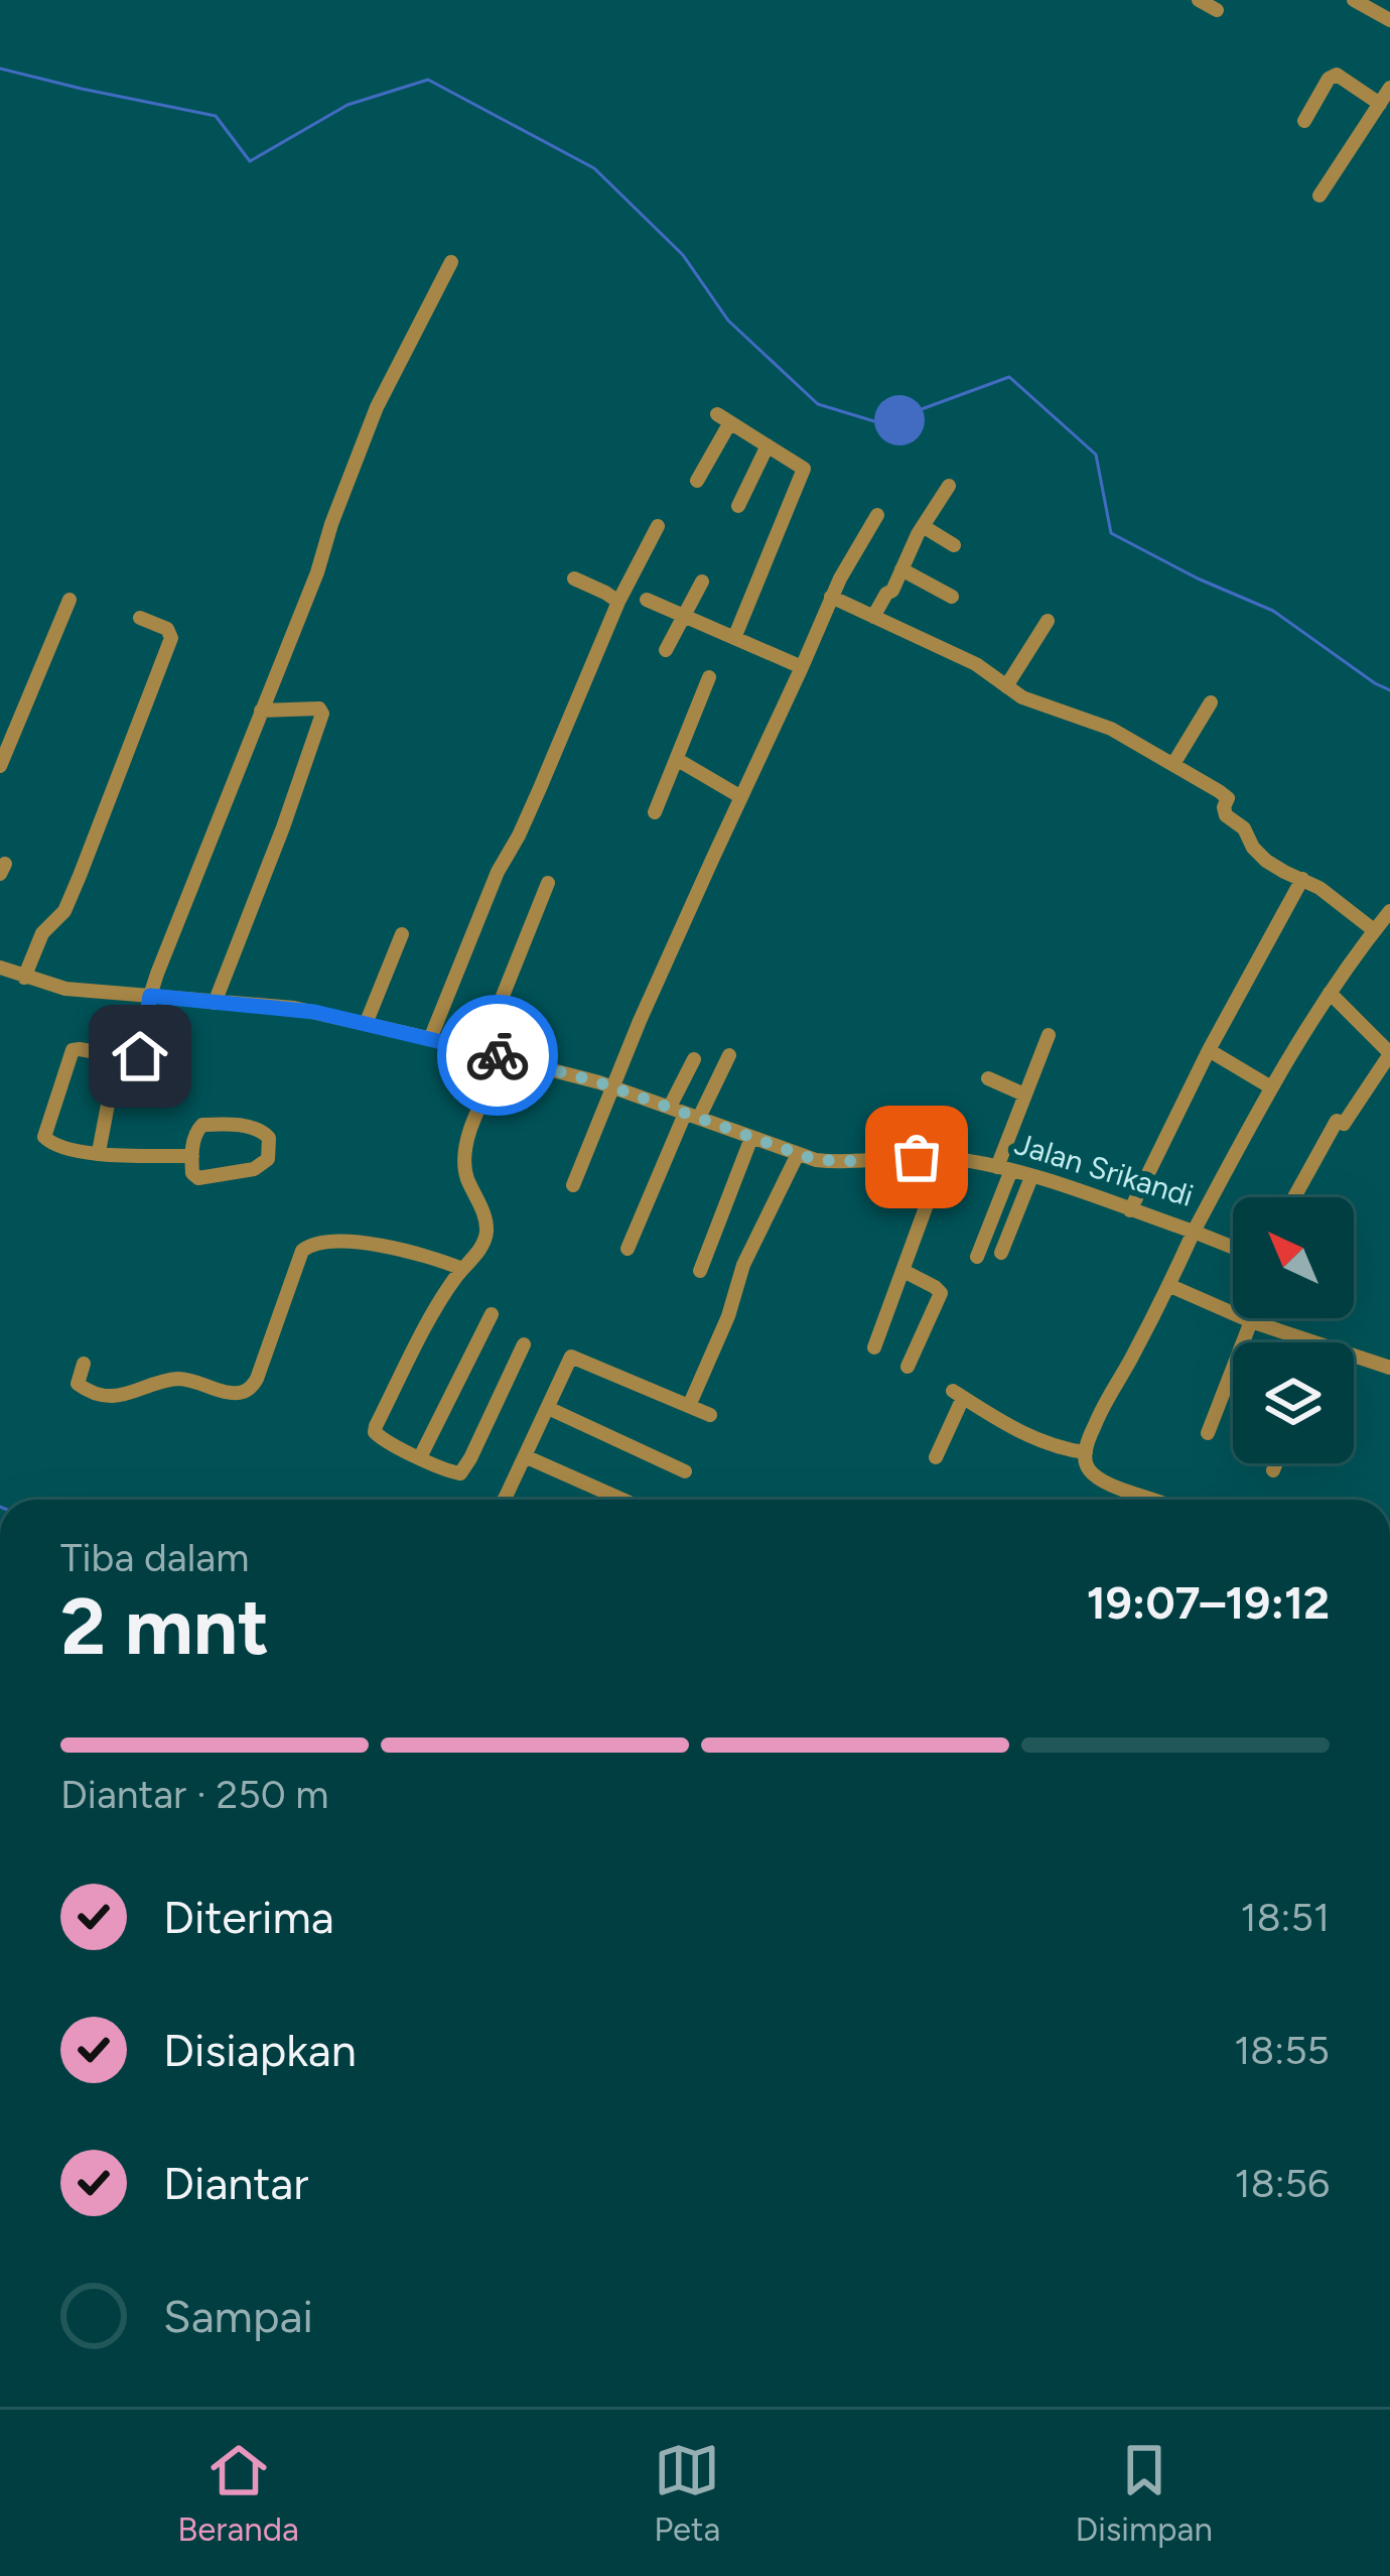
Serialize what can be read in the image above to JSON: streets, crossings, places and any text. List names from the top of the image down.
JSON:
{
  "streets": {
    "street": ["Jalan Srikandi"]
  },
  "north": "top left",
  "page": {
    "heading": ["2 mnt", "Tiba dalam", "19:07–19:12"],
    "bar": "Diantar · 250 m",
    "list": [
      ["Diterima", "18:51"],
      ["Disiapkan", "18:55"],
      ["Diantar", "18:56"],
      "Sampai"
    ],
    "tabs": ["Beranda", "Peta", "Disimpan"]
  }
}
